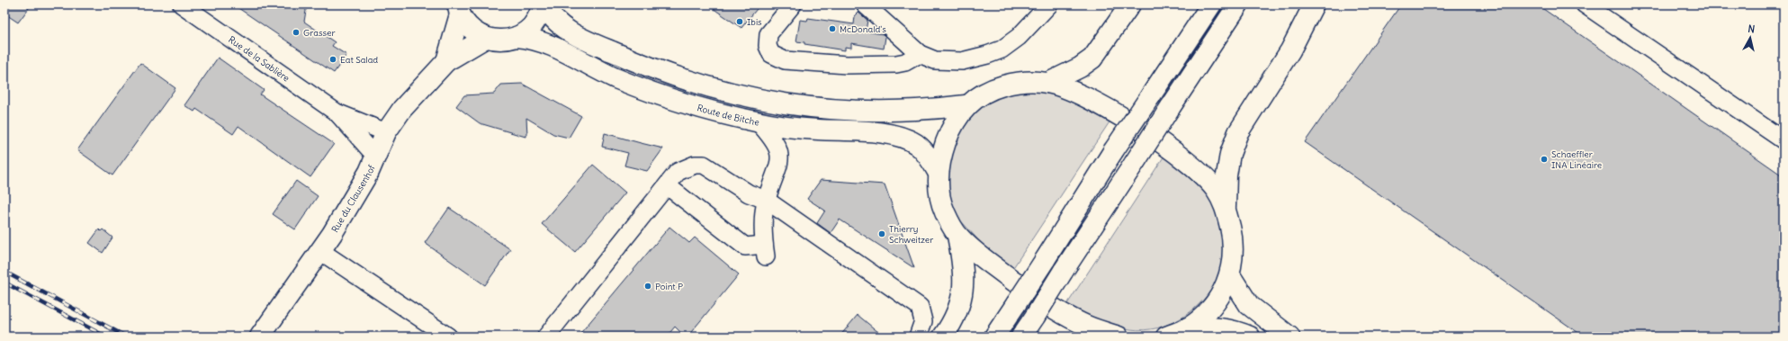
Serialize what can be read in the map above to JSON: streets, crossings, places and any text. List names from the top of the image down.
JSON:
{
  "streets": {
    "main road": ["Route de Bitche", "Rue du Clausenhof"],
    "street": ["Rue de la Sablière"]
  },
  "crossings": [
    ["Rue de la Sablière", "Rue du Clausenhof"]
  ],
  "places": [
    "Ibis",
    "McDonald's",
    "Grasser",
    "Eat Salad",
    "Schaeffler INA Linéaire",
    "Thierry Schweitzer",
    "Point P"
  ],
  "north": "top"
}
